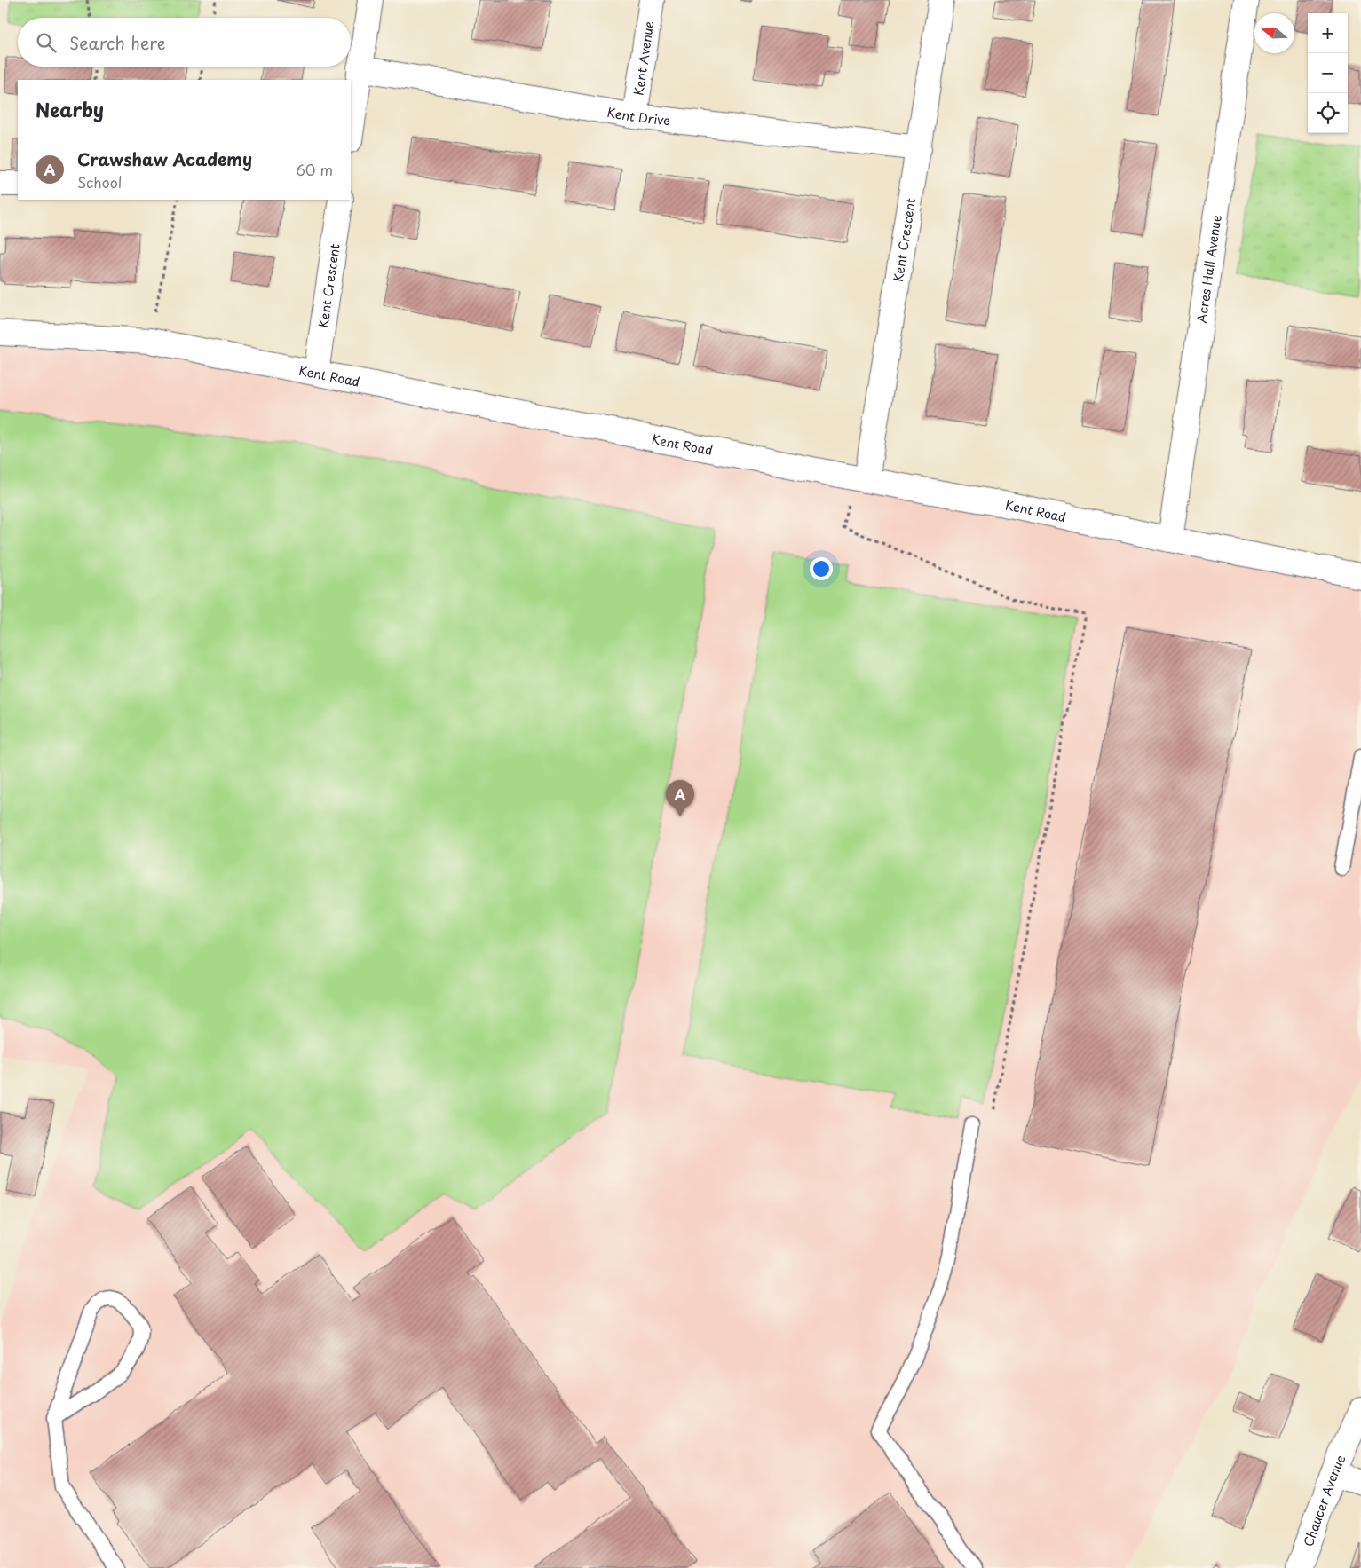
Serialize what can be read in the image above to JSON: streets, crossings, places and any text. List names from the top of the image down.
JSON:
{
  "streets": {
    "street": [
      "Kent Avenue",
      "Kent Drive",
      "Kent Crescent",
      "Acres Hall Avenue",
      "Kent Road",
      "Chaucer Avenue"
    ]
  },
  "crossings": [
    ["Kent Avenue", "Kent Drive"],
    ["Kent Drive", "Kent Crescent"],
    ["Kent Crescent", "Kent Road"],
    ["Acres Hall Avenue", "Kent Road"]
  ],
  "north": "left",
  "page": {
    "map_buttons": ["+", "−"],
    "search": "Search here",
    "heading": "Nearby",
    "list": [
      {
        "mark": "A",
        "name": "Crawshaw Academy",
        "note": "School",
        "value": "60 m"
      }
    ],
    "pins": "A"
  }
}
